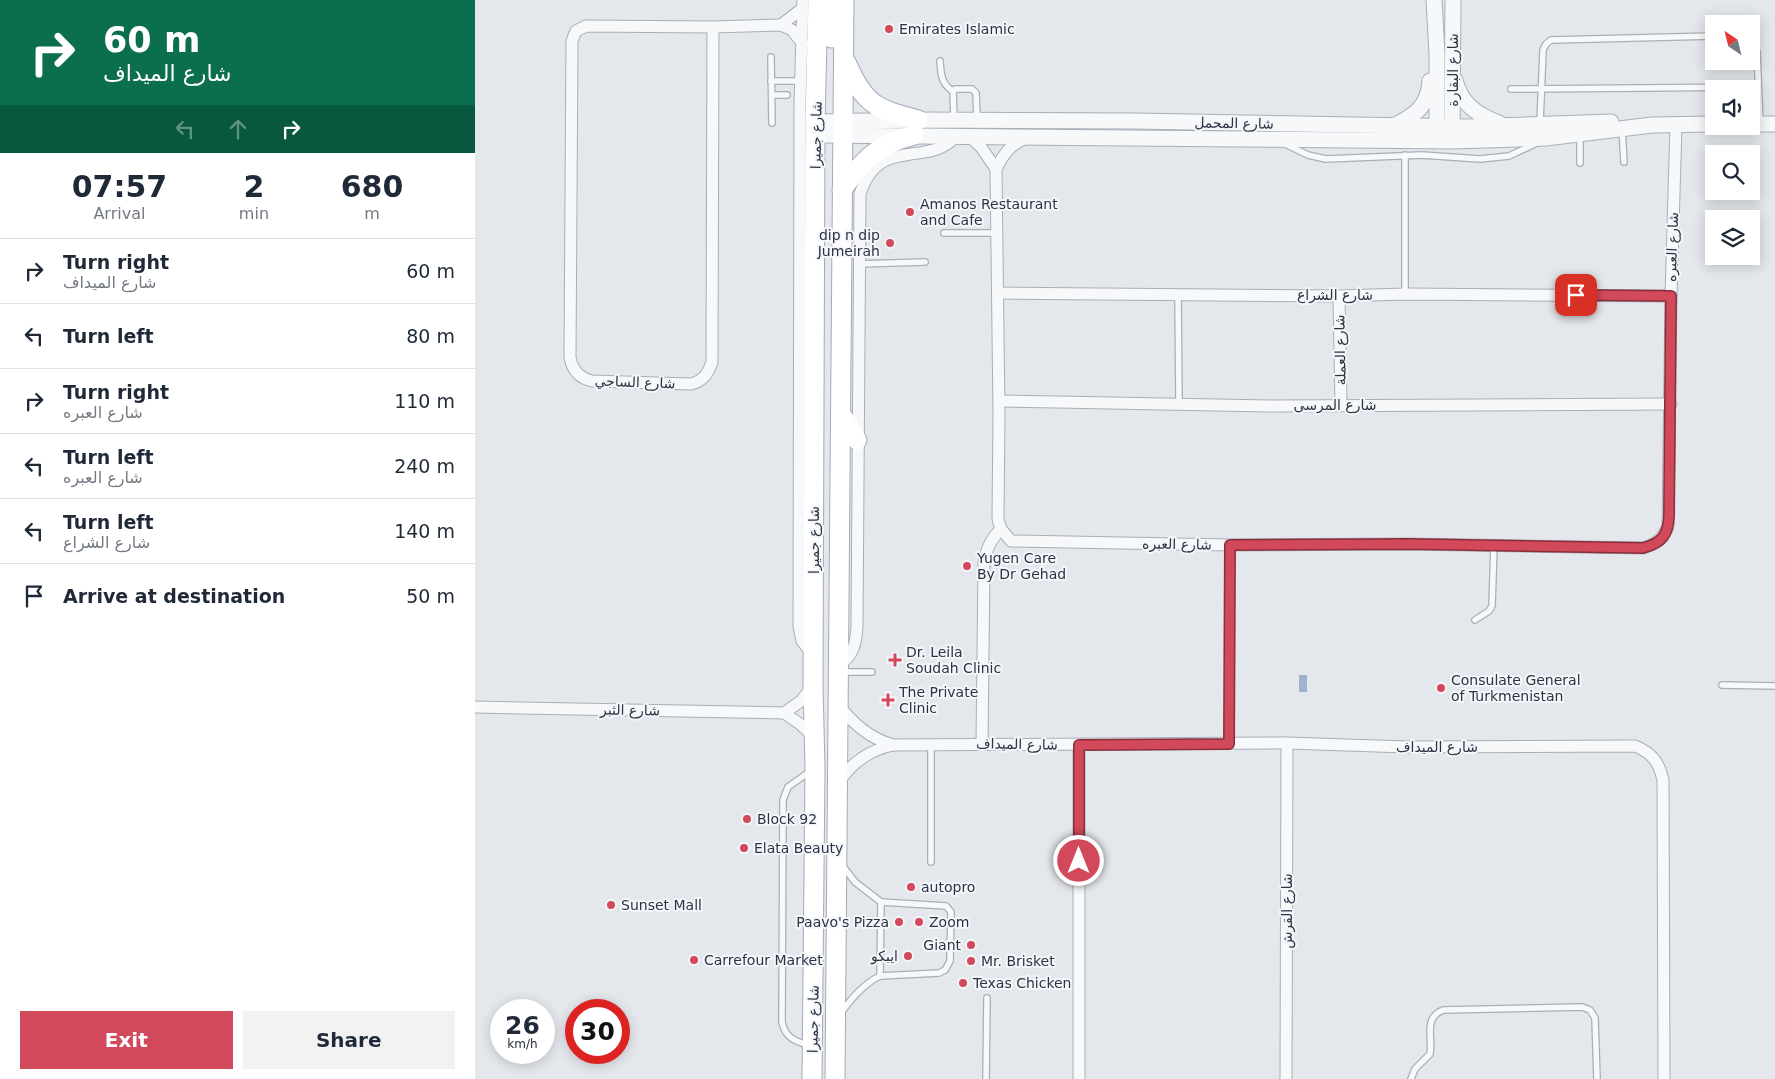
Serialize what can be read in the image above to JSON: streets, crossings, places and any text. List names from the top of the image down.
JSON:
{
  "streets": {
    "main road": ["شارع جميرا"],
    "street": [
      "شارع البقارة",
      "شارع المحمل",
      "شارع العبره",
      "شارع الشراع",
      "شارع العملة",
      "شارع الساجي",
      "شارع المرسى",
      "شارع الثبر",
      "شارع الميداف",
      "شارع القرش"
    ]
  },
  "crossings": [
    ["شارع البقارة", "شارع المحمل"],
    ["شارع المحمل", "شارع جميرا"],
    ["شارع المحمل", "شارع العبره"],
    ["شارع جميرا", "شارع الميداف"],
    ["شارع العبره", "شارع الشراع"],
    ["شارع العبره", "شارع المرسى"],
    ["شارع الشراع", "شارع العملة"],
    ["شارع العملة", "شارع المرسى"],
    ["شارع الميداف", "شارع القرش"]
  ],
  "places": {
    "other": [
      "Emirates Islamic",
      "Amanos Restaurant and Cafe",
      "dip n dip Jumeirah",
      "Yugen Care By Dr Gehad",
      "Consulate General of Turkmenistan",
      "Block 92",
      "Elata Beauty",
      "autopro",
      "Sunset Mall",
      "Paavo's Pizza",
      "Zoom",
      "Giant",
      "ايبكو",
      "Carrefour Market",
      "Mr. Brisket",
      "Texas Chicken"
    ],
    "health": ["Dr. Leila Soudah Clinic", "The Private Clinic"]
  },
  "north": "top left",
  "page": {
    "turn": ["60 m", "شارع الميداف"],
    "eta": [
      "07:57",
      "Arrival",
      "2",
      "min",
      "680",
      "m"
    ],
    "list": [
      {
        "name": "Turn right",
        "note": "شارع الميداف",
        "value": "60 m"
      },
      {
        "name": "Turn left",
        "value": "80 m"
      },
      {
        "name": "Turn right",
        "note": "شارع العبره",
        "value": "110 m"
      },
      {
        "name": "Turn left",
        "note": "شارع العبره",
        "value": "240 m"
      },
      {
        "name": "Turn left",
        "note": "شارع الشراع",
        "value": "140 m"
      },
      {
        "name": "Arrive at destination",
        "value": "50 m"
      }
    ],
    "speed": "26 km/h",
    "limit": "30",
    "buttons": ["Exit", "Share"]
  }
}
